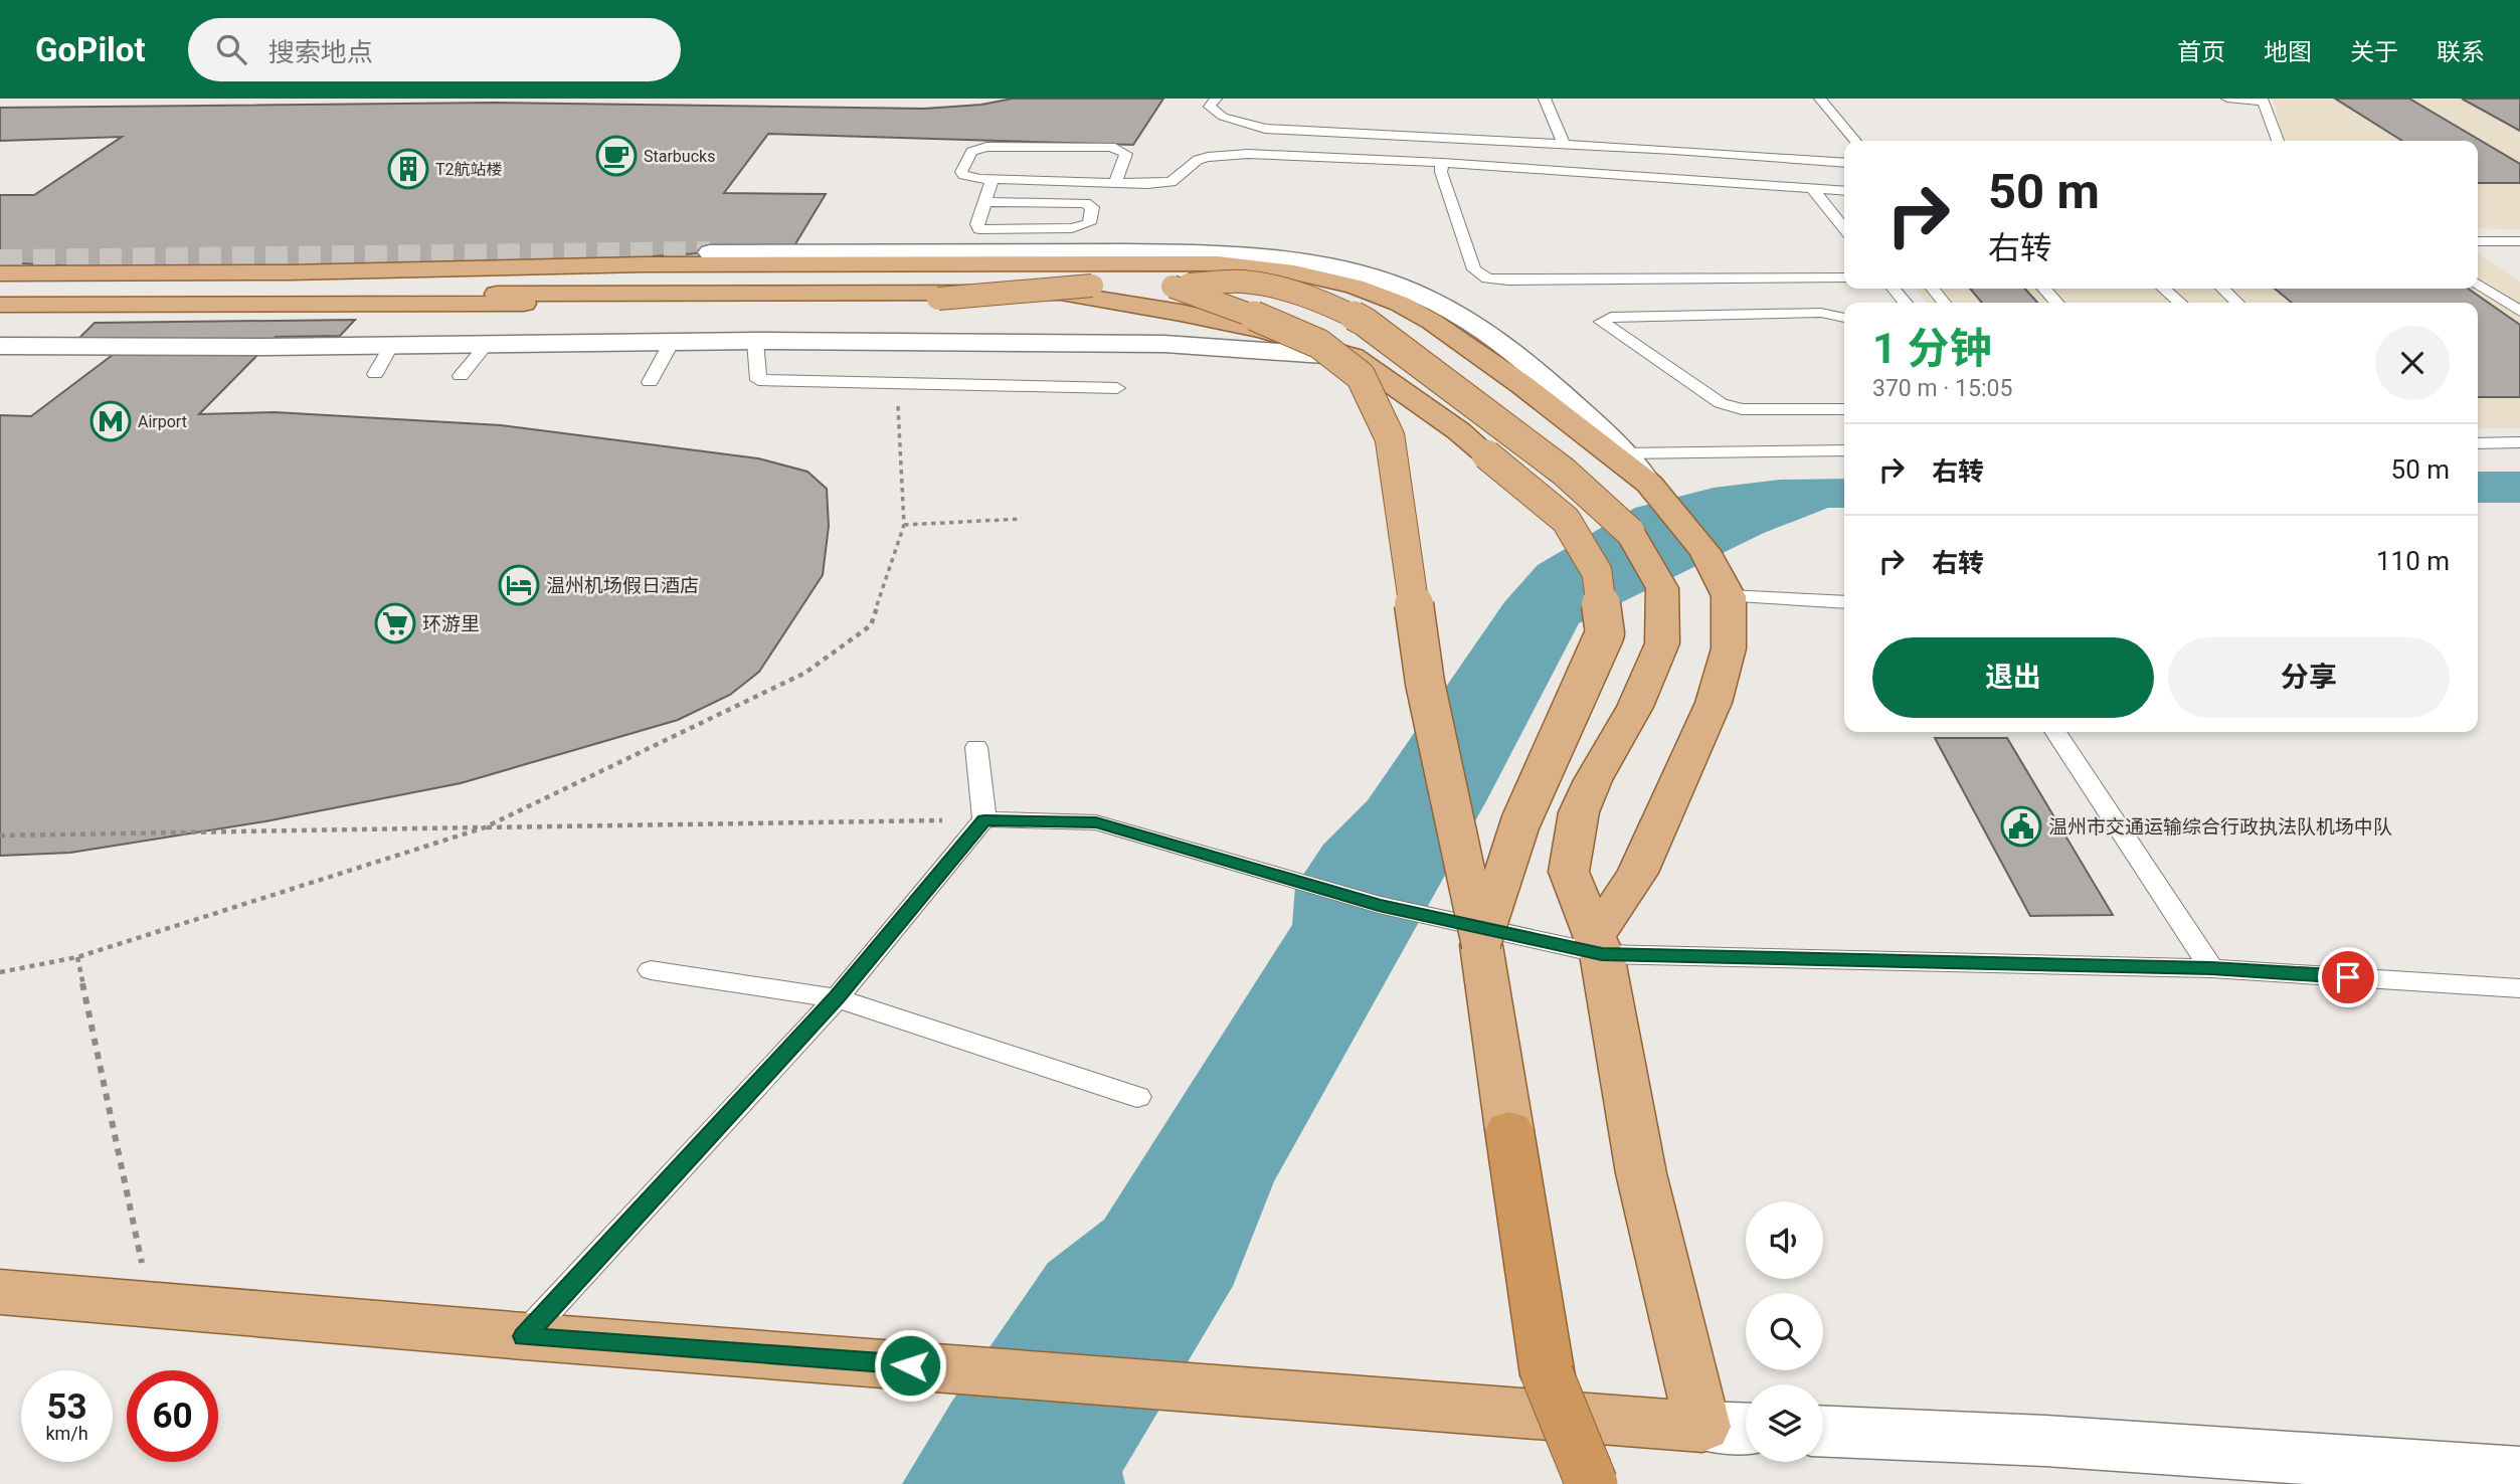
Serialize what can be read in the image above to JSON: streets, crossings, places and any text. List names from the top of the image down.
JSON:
{
  "places": {
    "cafe": ["Starbucks"],
    "building": ["T2航站楼"],
    "metro station": ["Airport"],
    "hotel": ["温州机场假日酒店"],
    "supermarket": ["环游里"],
    "public building": ["温州市交通运输综合行政执法队机场中队"]
  },
  "page": {
    "header": "GoPilot",
    "search": "搜索地点",
    "nav": [
      "首页",
      "地图",
      "关于",
      "联系"
    ],
    "turn": ["50 m", "右转"],
    "heading": ["1 分钟", "370 m · 15:05"],
    "list": [
      {
        "name": "右转",
        "value": "50 m"
      },
      {
        "name": "右转",
        "value": "110 m"
      }
    ],
    "buttons": ["退出", "分享"],
    "speed": "53 km/h",
    "limit": "60"
  }
}
